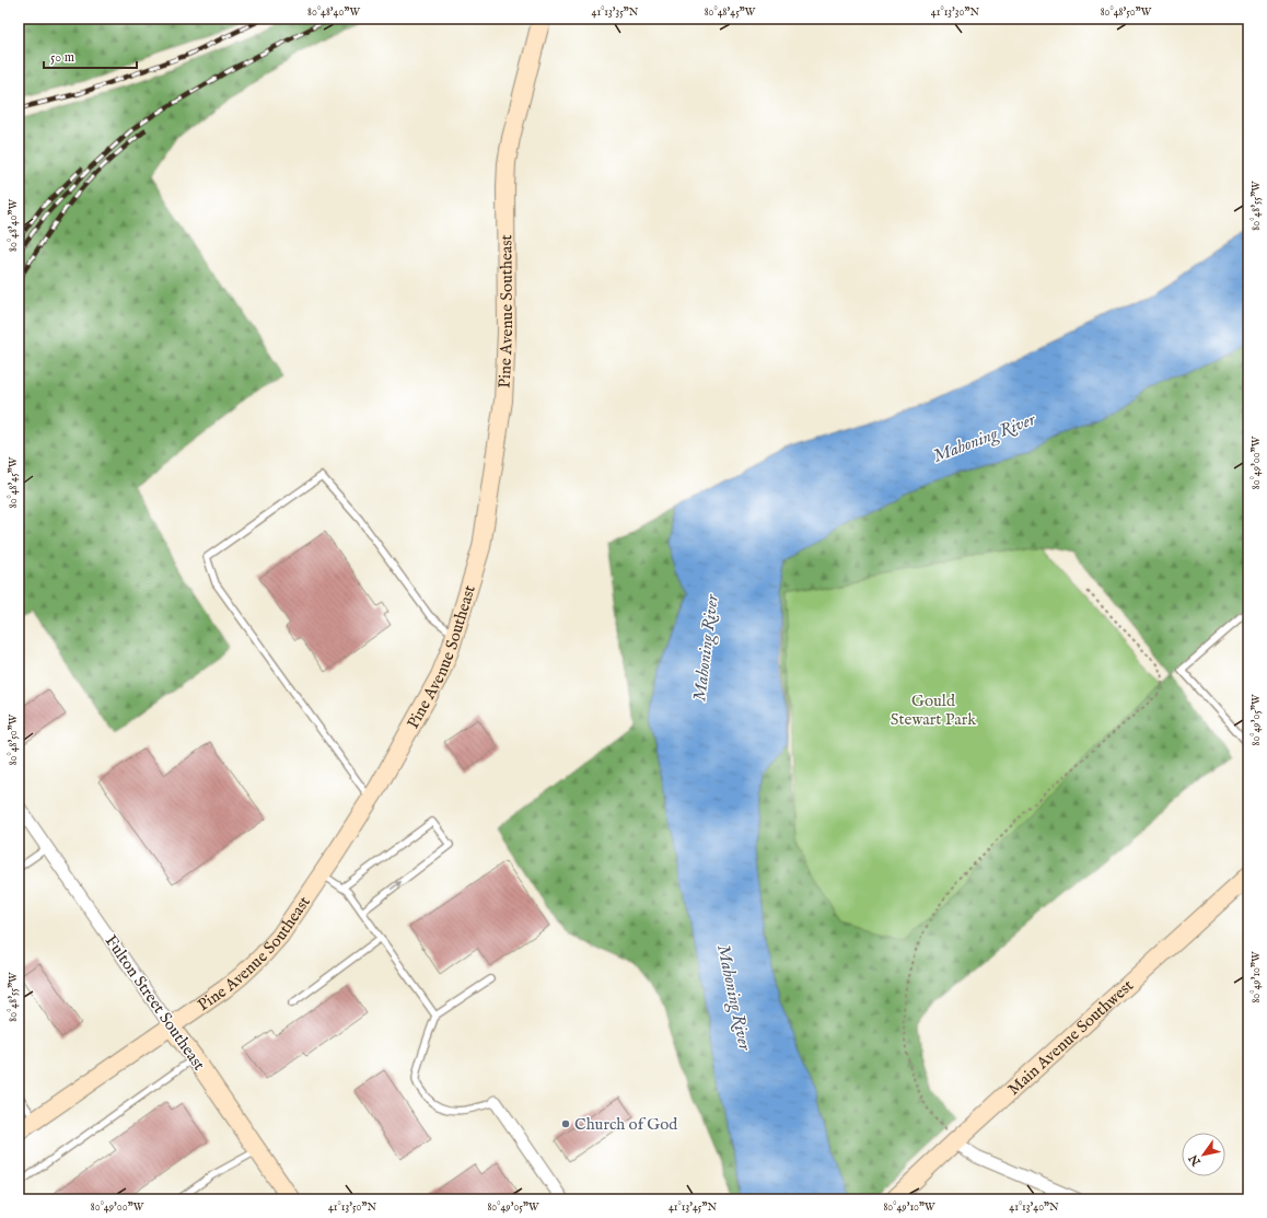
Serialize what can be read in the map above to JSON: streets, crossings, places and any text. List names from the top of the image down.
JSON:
{
  "streets": {
    "street": ["Pine Avenue Southeast", "Fulton Street Southeast", "Main Avenue Southwest"]
  },
  "crossings": [
    ["Pine Avenue Southeast", "Fulton Street Southeast"]
  ],
  "water": ["Mahoning River"],
  "parks": ["Gould Stewart Park"],
  "places": ["Church of God"],
  "scale_bar": "50 m",
  "north": "bottom left",
  "coordinates": [
    "80°48'40\"W",
    "41°13'35\"N",
    "80°48'45\"W",
    "41°13'30\"N",
    "80°48'50\"W",
    "80°48'55\"W",
    "80°49'00\"W",
    "80°49'05\"W",
    "80°49'10\"W",
    "41°13'50\"N",
    "41°13'45\"N",
    "41°13'40\"N"
  ]
}
